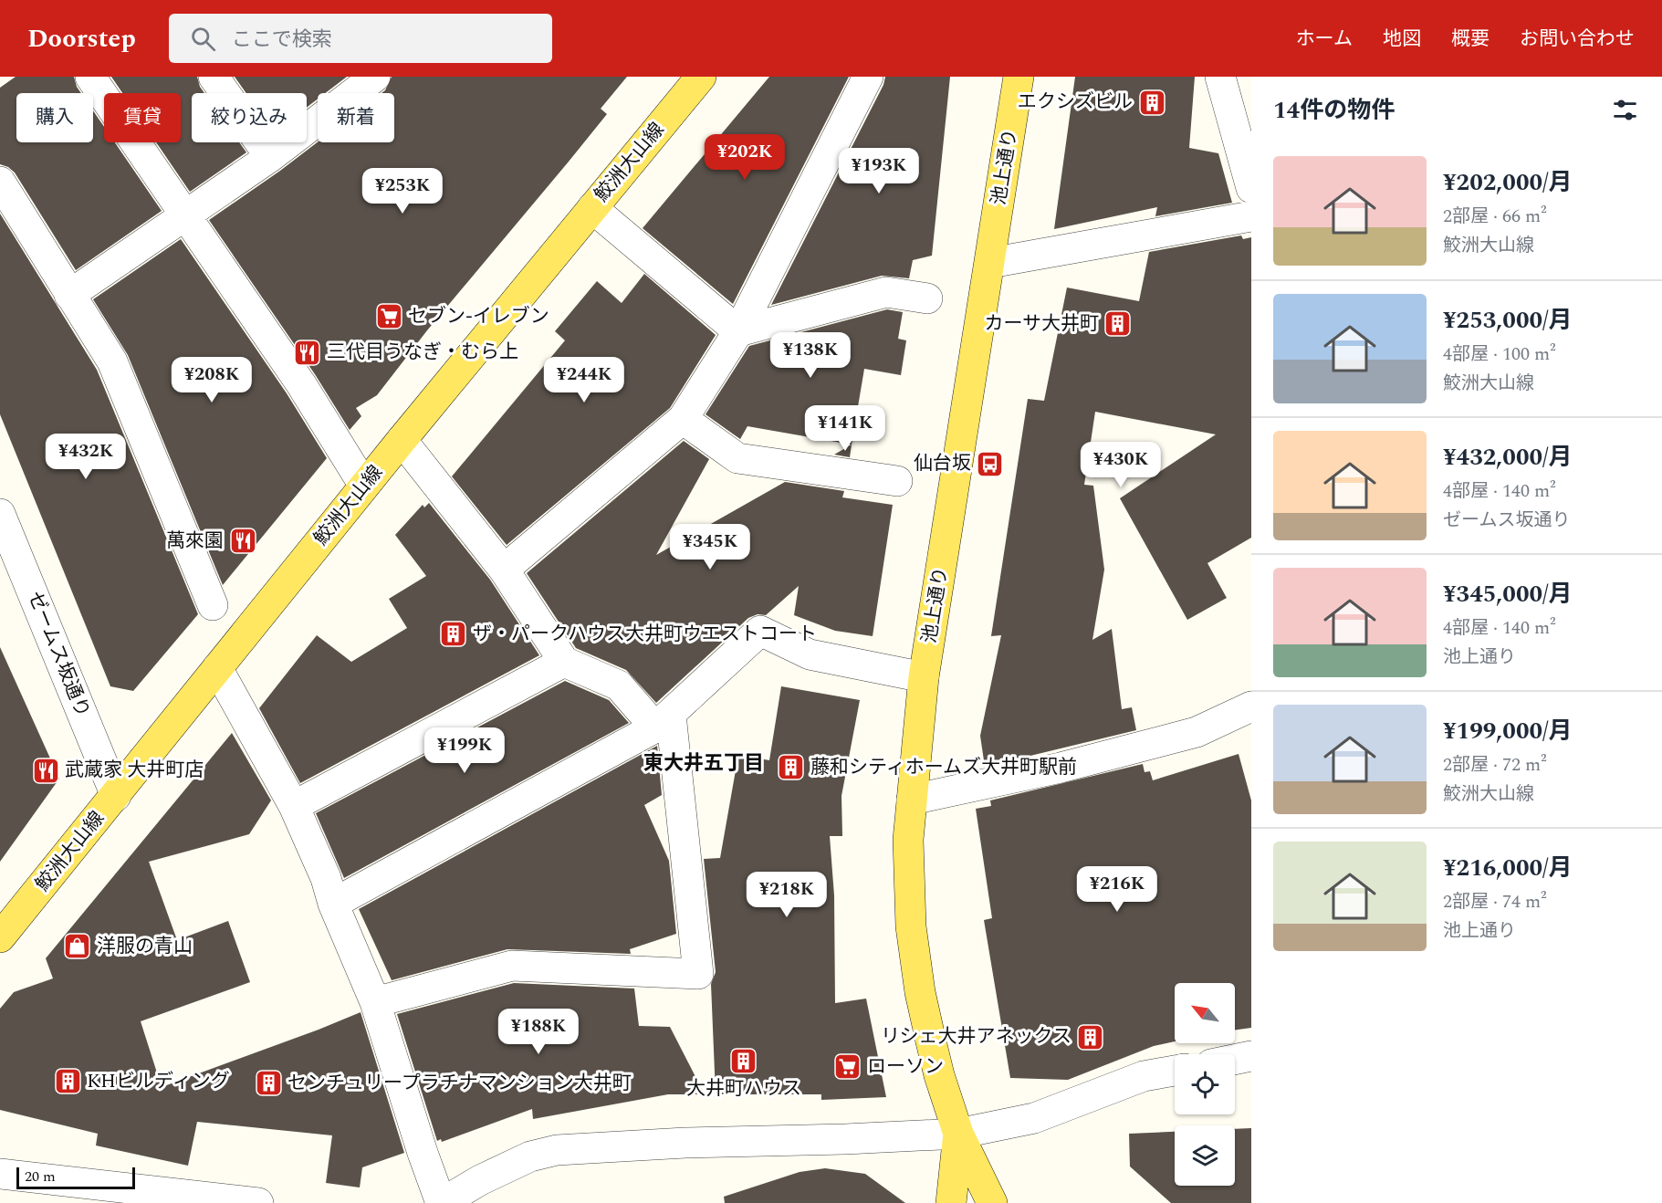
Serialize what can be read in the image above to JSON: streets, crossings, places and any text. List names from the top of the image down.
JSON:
{
  "streets": {
    "main road": ["鮫洲大山線", "池上通り"],
    "street": ["ゼームス坂通り"]
  },
  "crossings": [
    ["鮫洲大山線", "ゼームス坂通り"]
  ],
  "districts": ["東大井五丁目"],
  "places": {
    "building": [
      "エクシズビル",
      "カーサ大井町",
      "ザ・パークハウス大井町ウエストコート",
      "藤和シティホームズ大井町駅前",
      "リシェ大井アネックス",
      "大井町ハウス",
      "KHビルディング",
      "センチュリープラチナマンション大井町"
    ],
    "supermarket": ["セブン-イレブン", "ローソン"],
    "restaurant": ["三代目うなぎ・むら上", "萬來園", "武蔵家 大井町店"],
    "bus stop": ["仙台坂"],
    "shop": ["洋服の青山"]
  },
  "scale_bar": "20 m",
  "north": "top left",
  "page": {
    "header": "Doorstep",
    "search": "ここで検索",
    "nav": [
      "ホーム",
      "地図",
      "概要",
      "お問い合わせ"
    ],
    "heading": "14件の物件",
    "chip": [
      "購入",
      "賃貸",
      "絞り込み",
      "新着"
    ],
    "price": [
      "¥202K",
      "¥193K",
      "¥253K",
      "¥138K",
      "¥208K",
      "¥244K",
      "¥141K",
      "¥432K",
      "¥430K",
      "¥345K",
      "¥199K",
      "¥216K",
      "¥218K",
      "¥188K"
    ],
    "list": [
      {
        "name": "¥202,000/月",
        "note": "2部屋 · 66 m² · 鮫洲大山線"
      },
      {
        "name": "¥253,000/月",
        "note": "4部屋 · 100 m² · 鮫洲大山線"
      },
      {
        "name": "¥432,000/月",
        "note": "4部屋 · 140 m² · ゼームス坂通り"
      },
      {
        "name": "¥345,000/月",
        "note": "4部屋 · 140 m² · 池上通り"
      },
      {
        "name": "¥199,000/月",
        "note": "2部屋 · 72 m² · 鮫洲大山線"
      },
      {
        "name": "¥216,000/月",
        "note": "2部屋 · 74 m² · 池上通り"
      }
    ],
    "scale": "20 m"
  }
}
